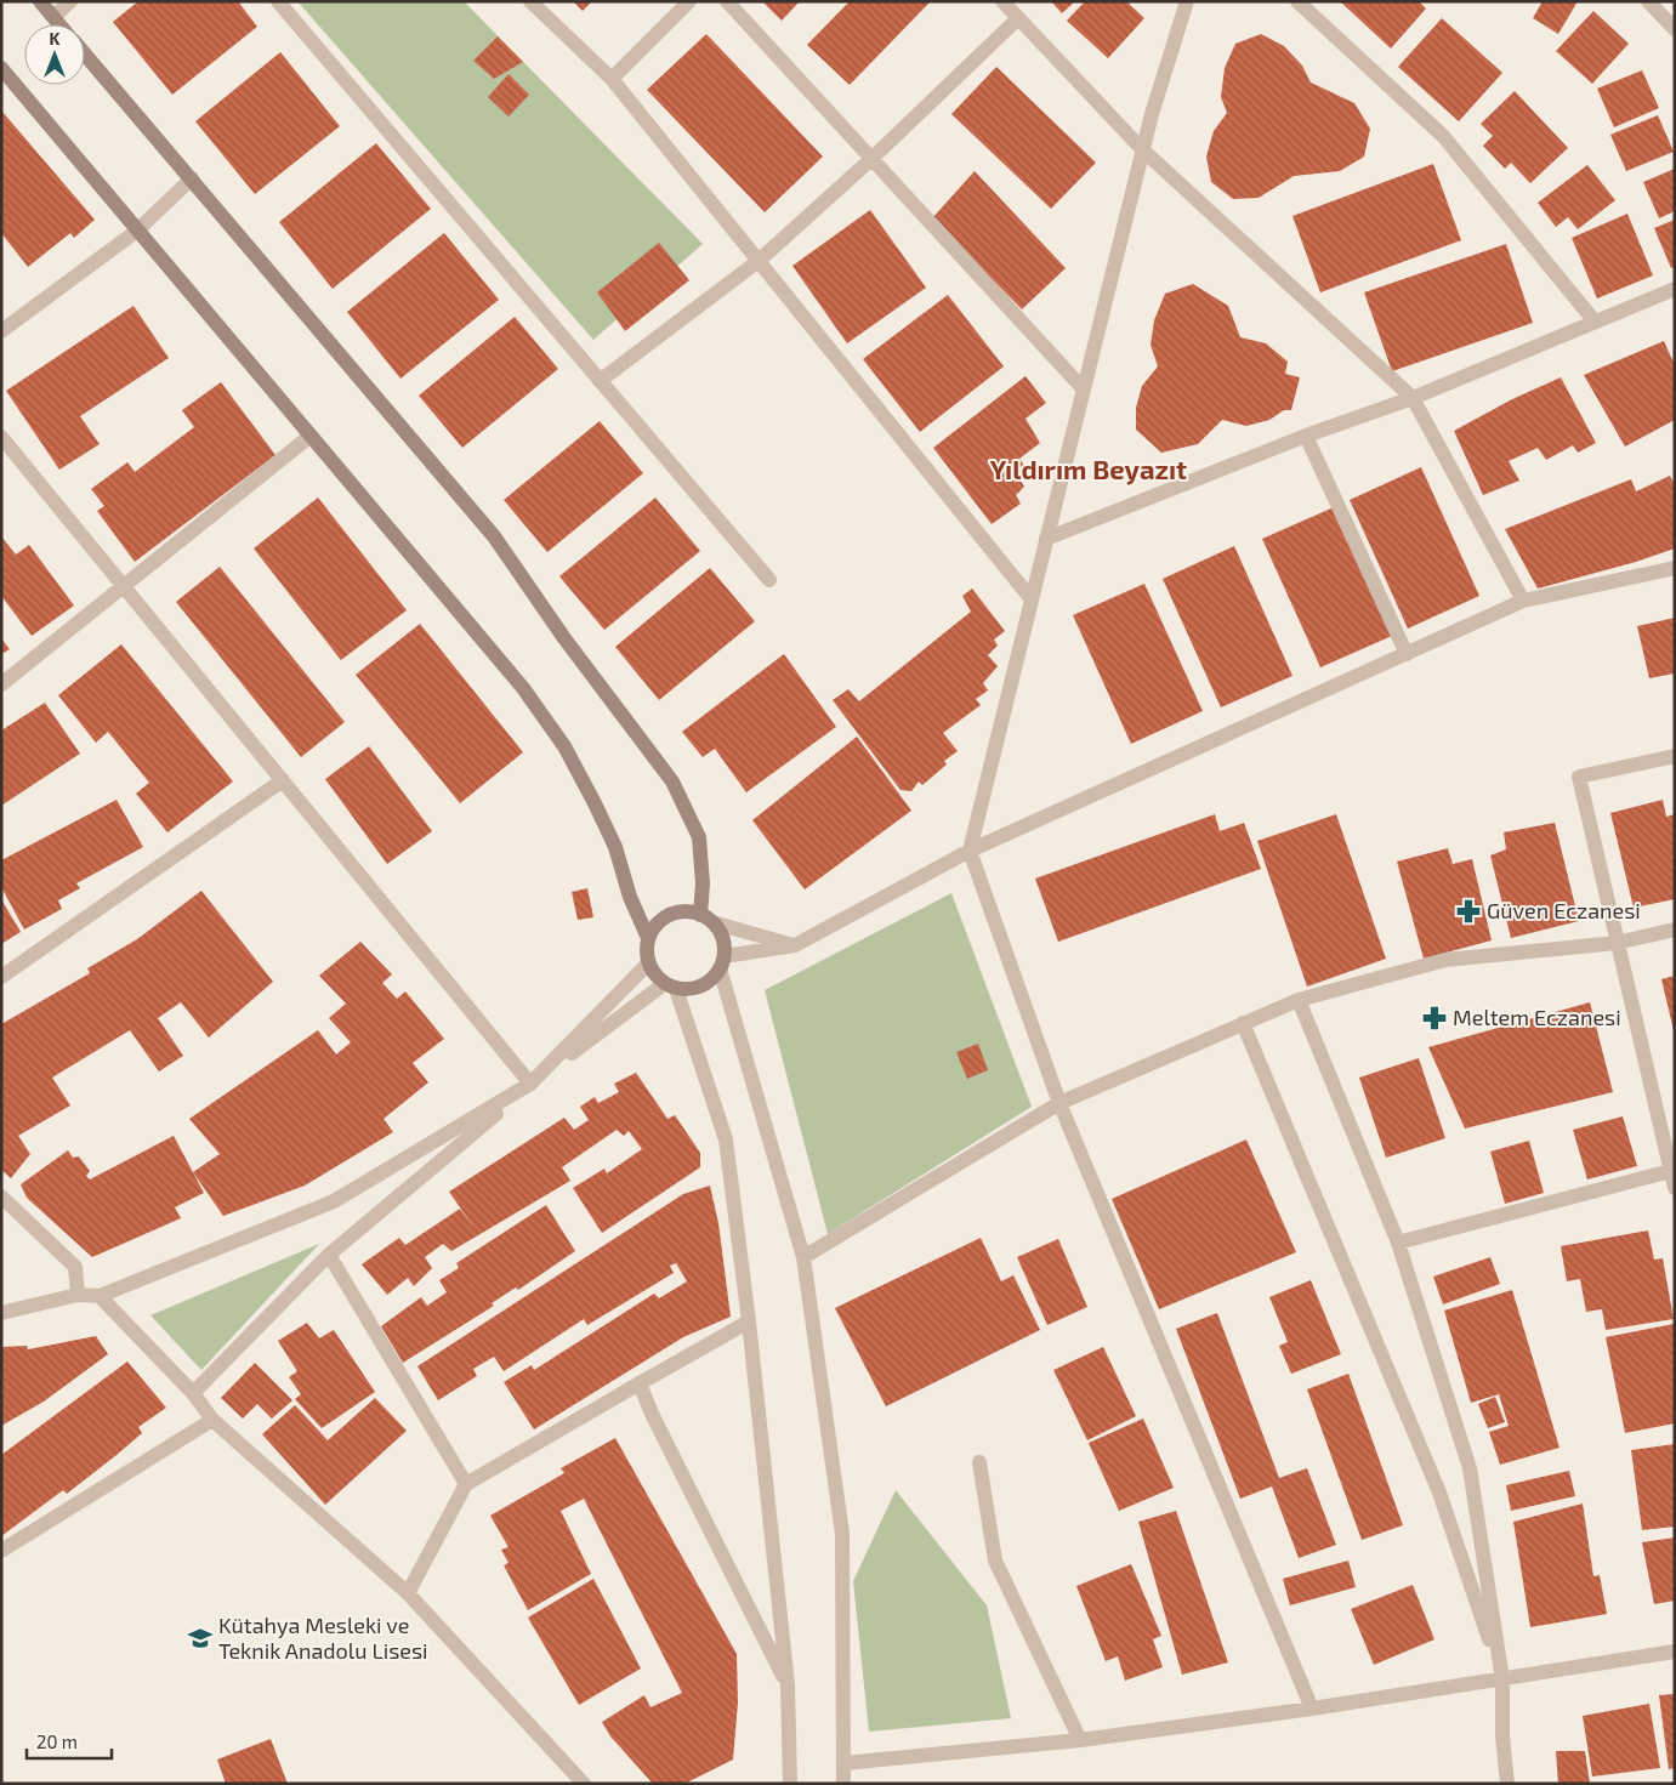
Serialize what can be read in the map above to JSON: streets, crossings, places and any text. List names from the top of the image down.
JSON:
{
  "districts": ["Yıldırım Beyazıt"],
  "places": {
    "pharmacy": ["Güven Eczanesi", "Meltem Eczanesi"],
    "school or university": ["Kütahya Mesleki ve Teknik Anadolu Lisesi"]
  },
  "scale_bar": "20 m",
  "north": "top"
}
